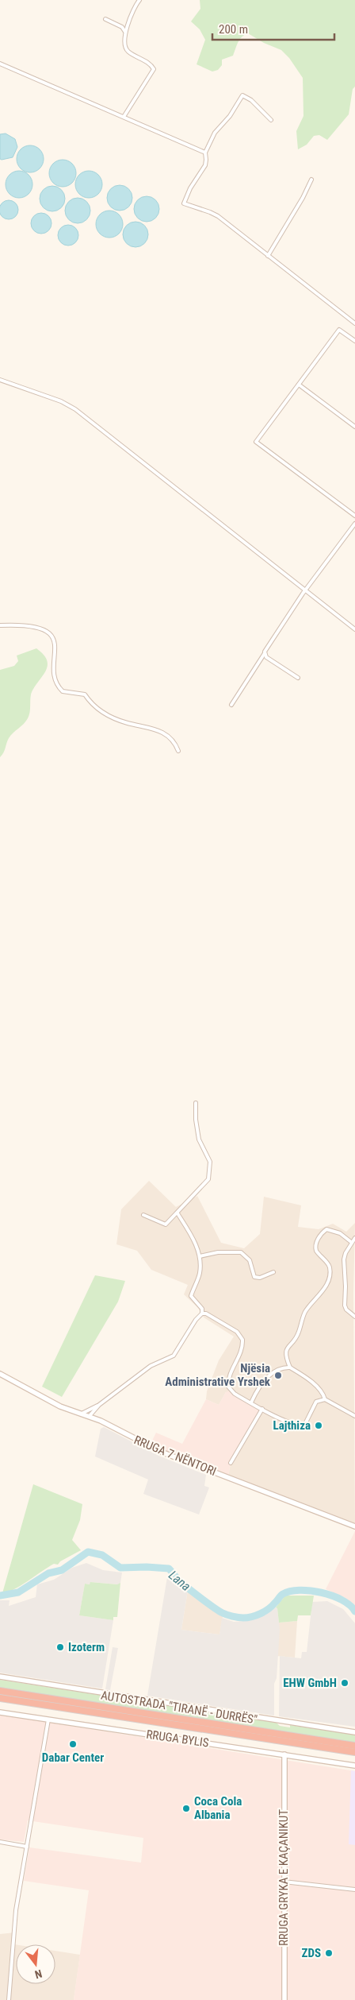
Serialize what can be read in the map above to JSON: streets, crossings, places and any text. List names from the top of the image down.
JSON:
{
  "streets": {
    "highway": ["AUTOSTRADA \"TIRANË - DURRËS\""],
    "main road": ["RRUGA 7 NËNTORI", "RRUGA BYLIS", "RRUGA GRYKA E KAÇANIKUT"]
  },
  "crossings": [
    ["RRUGA BYLIS", "RRUGA GRYKA E KAÇANIKUT"]
  ],
  "water": ["Lana"],
  "places": [
    "Njësia Administrative Yrshek",
    "Lajthiza",
    "Izoterm",
    "EHW GmbH",
    "Dabar Center",
    "Coca Cola Albania",
    "ZDS"
  ],
  "scale_bar": "200 m",
  "north": "bottom"
}
